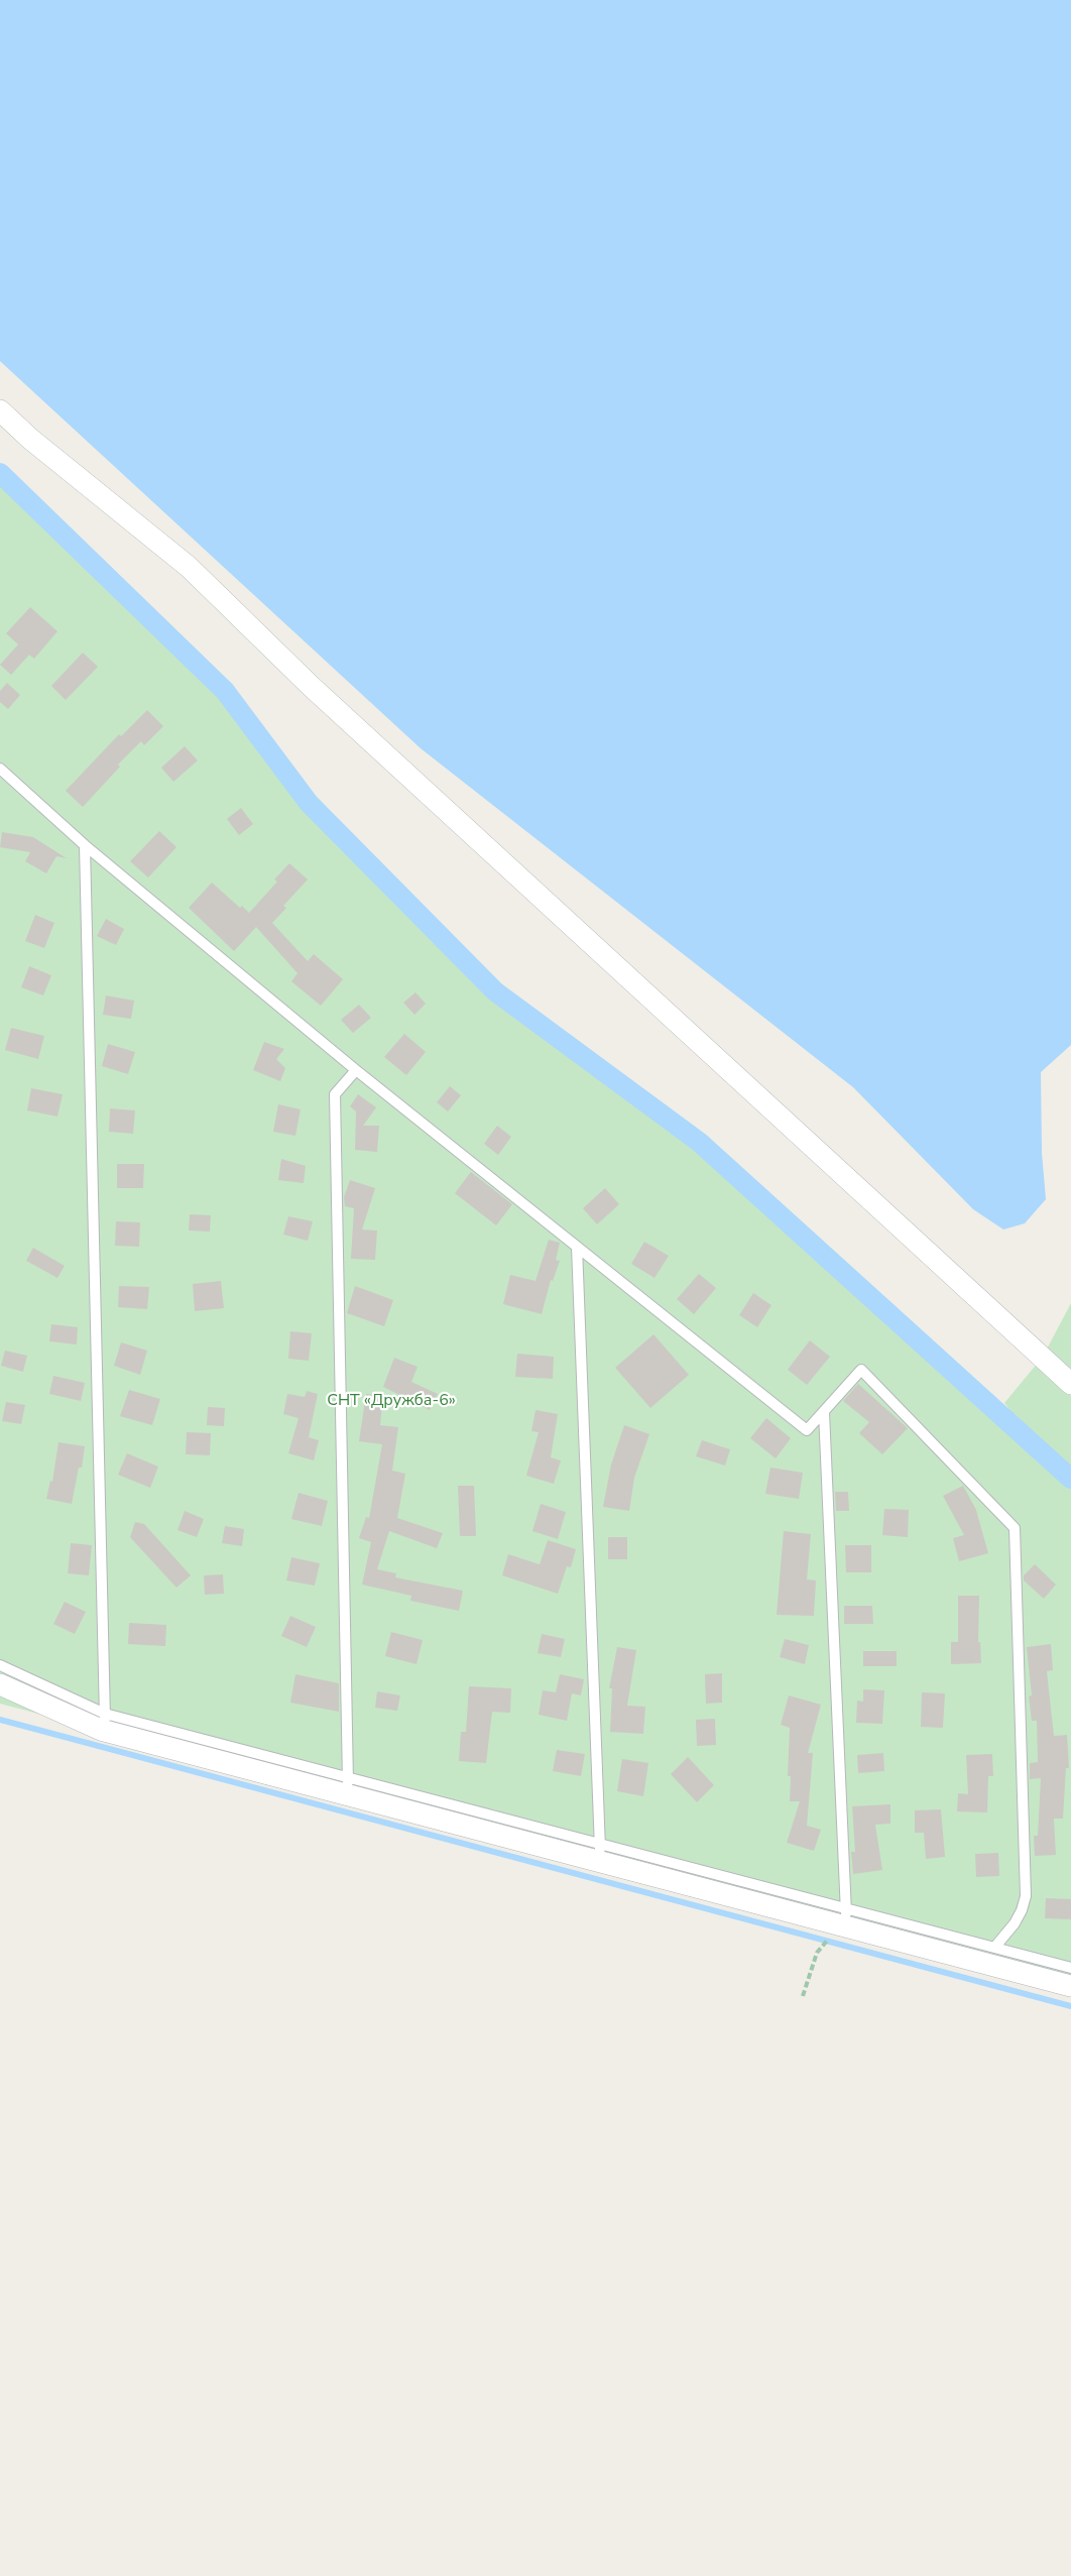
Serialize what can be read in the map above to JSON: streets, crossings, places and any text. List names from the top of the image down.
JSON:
{
  "parks": ["СНТ «Дружба-6»"]
}
